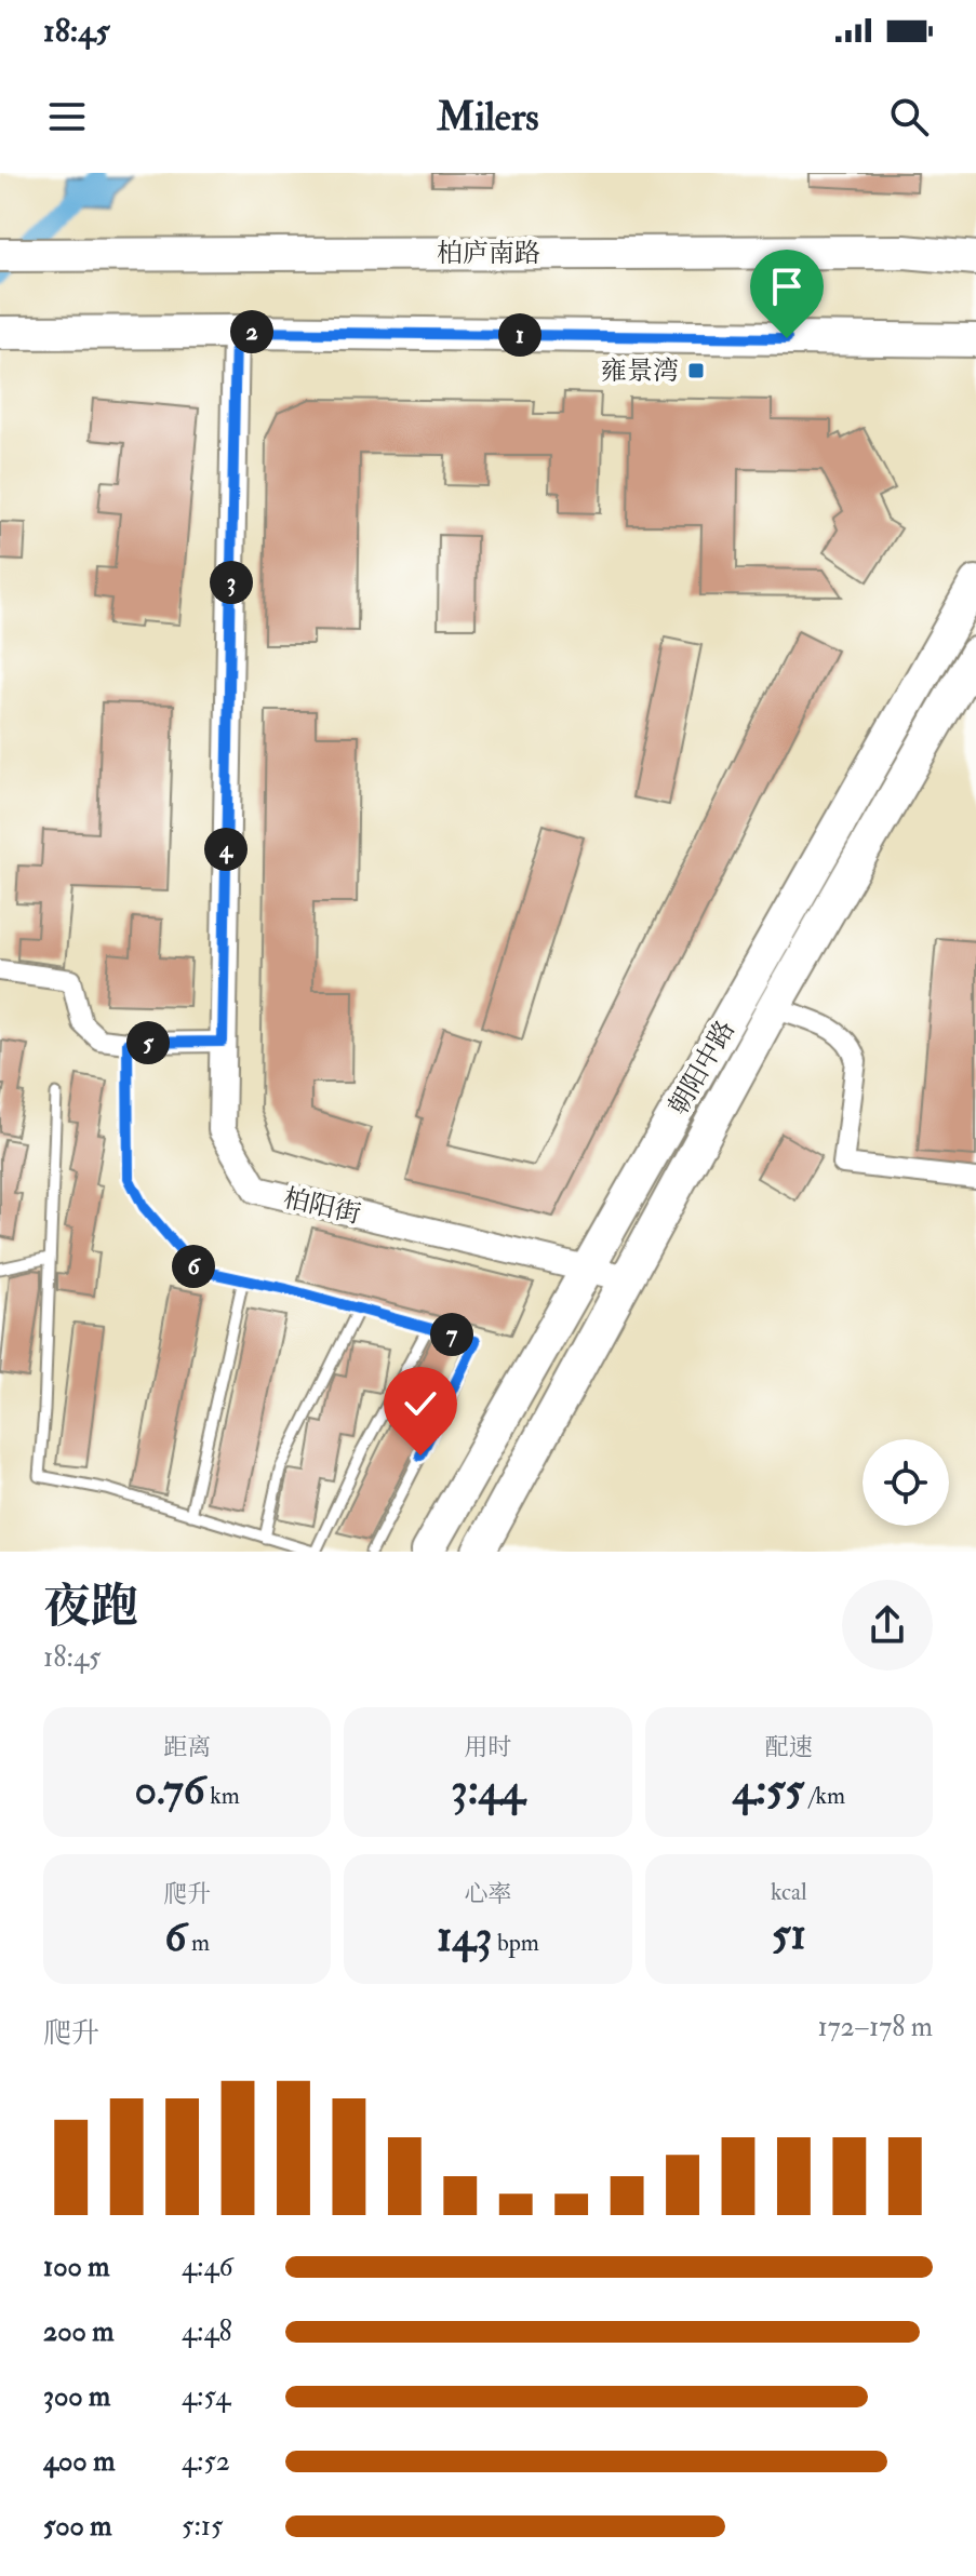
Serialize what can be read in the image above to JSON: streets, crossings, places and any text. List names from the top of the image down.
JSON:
{
  "streets": {
    "main road": ["柏庐南路", "朝阳中路"],
    "street": ["柏阳街"]
  },
  "crossings": [
    ["朝阳中路", "柏阳街"]
  ],
  "places": {
    "transit": ["雍景湾"]
  },
  "page": {
    "status": "18:45",
    "header": "Milers",
    "pins": [
      "2",
      "1",
      "3",
      "4",
      "5",
      "6",
      "7"
    ],
    "heading": ["夜跑", "18:45"],
    "stats": [
      ["距离", "0.76 km"],
      ["用时", "3:44"],
      ["配速", "4:55 /km"],
      ["爬升", "6 m"],
      ["心率", "143 bpm"],
      ["kcal", "51"]
    ],
    "chart": ["爬升", "172–178 m"],
    "list": [
      {
        "name": "100 m",
        "note": "4:46"
      },
      {
        "name": "200 m",
        "note": "4:48"
      },
      {
        "name": "300 m",
        "note": "4:54"
      },
      {
        "name": "400 m",
        "note": "4:52"
      },
      {
        "name": "500 m",
        "note": "5:15"
      }
    ]
  }
}
